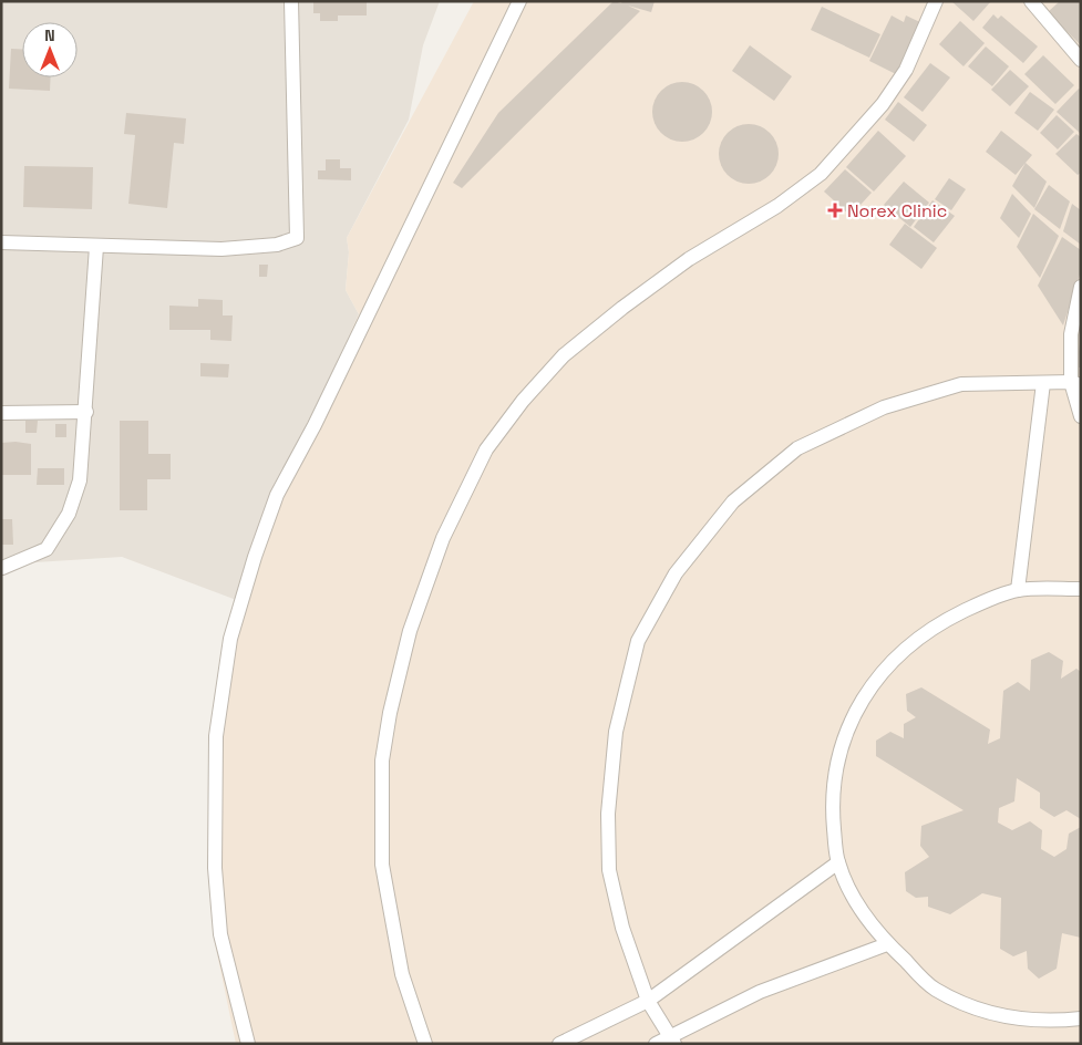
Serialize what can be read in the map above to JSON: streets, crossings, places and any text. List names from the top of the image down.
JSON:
{
  "places": {
    "health": ["Norex Clinic"]
  },
  "north": "top"
}
